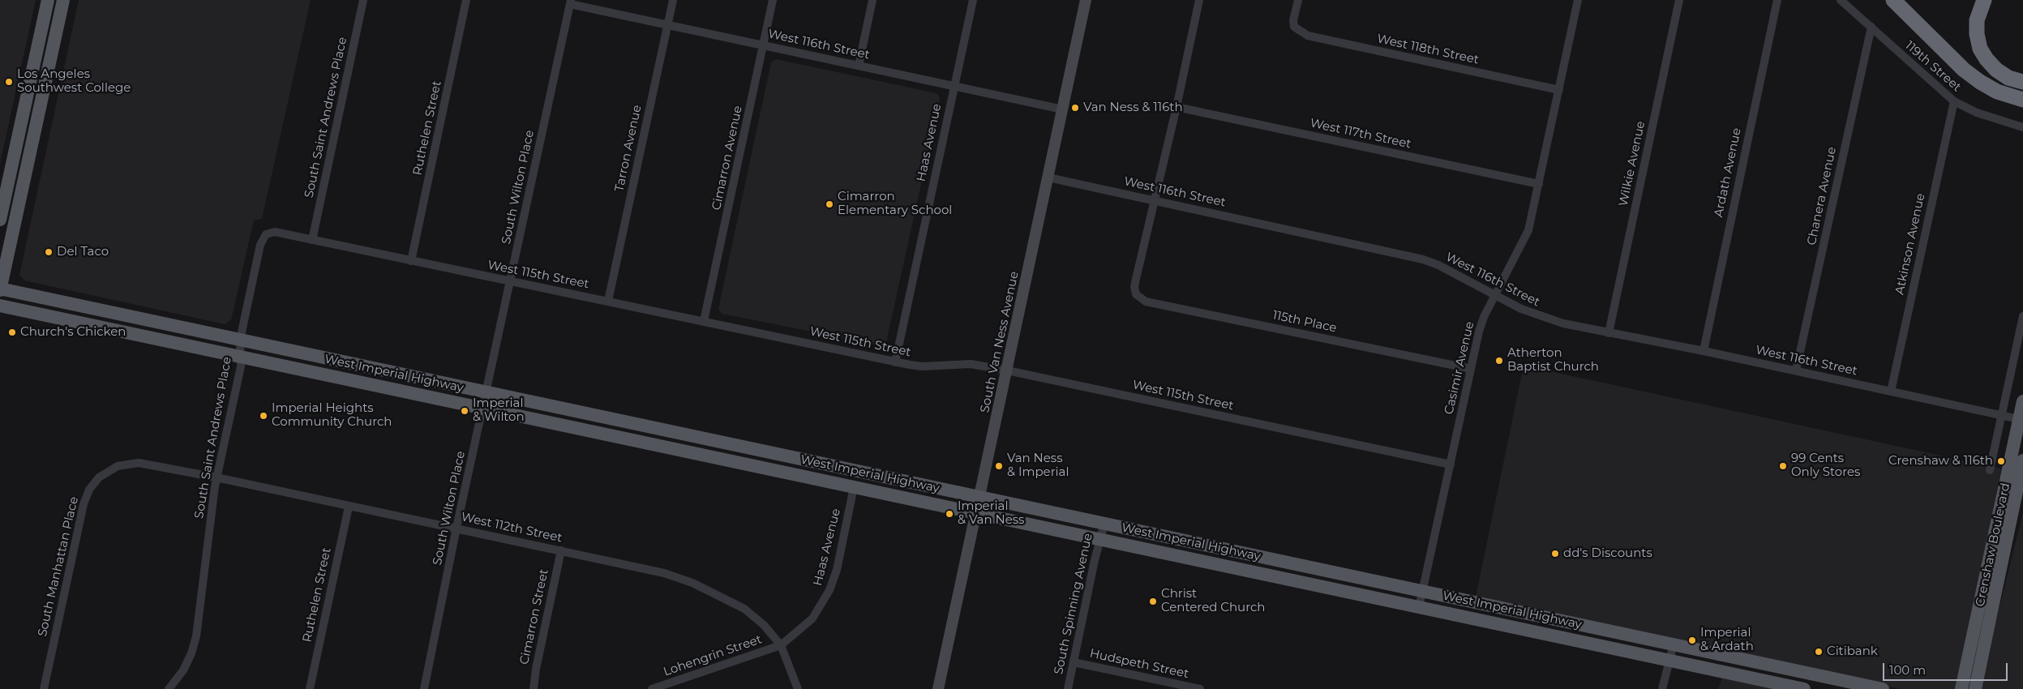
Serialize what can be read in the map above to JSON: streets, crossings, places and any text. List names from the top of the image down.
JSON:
{
  "streets": {
    "main road": ["South Van Ness Avenue", "West Imperial Highway", "Crenshaw Boulevard"],
    "street": [
      "West 116th Street",
      "West 118th Street",
      "119th Street",
      "South Saint Andrews Place",
      "Ruthelen Street",
      "West 117th Street",
      "Haas Avenue",
      "Tarron Avenue",
      "Cimarron Avenue",
      "Wilkie Avenue",
      "Ardath Avenue",
      "South Wilton Place",
      "Chanera Avenue",
      "Atkinson Avenue",
      "West 115th Street",
      "115th Place",
      "Casimir Avenue",
      "West 112th Street",
      "South Manhattan Place",
      "South Spinning Avenue",
      "Cimarron Street",
      "Lohengrin Street",
      "Hudspeth Street"
    ]
  },
  "crossings": [
    ["West 116th Street", "Haas Avenue"],
    ["West 116th Street", "Tarron Avenue"],
    ["West 116th Street", "Cimarron Avenue"],
    ["West 116th Street", "Wilkie Avenue"],
    ["West 116th Street", "Ardath Avenue"],
    ["West 116th Street", "South Wilton Place"],
    ["West 116th Street", "Chanera Avenue"],
    ["West 116th Street", "Atkinson Avenue"],
    ["West 116th Street", "115th Place"],
    ["West 116th Street", "South Van Ness Avenue"],
    ["West 116th Street", "Casimir Avenue"],
    ["West 116th Street", "Crenshaw Boulevard"],
    ["West 118th Street", "Casimir Avenue"],
    ["119th Street", "Chanera Avenue"],
    ["119th Street", "Atkinson Avenue"],
    ["South Saint Andrews Place", "West 115th Street"],
    ["South Saint Andrews Place", "West Imperial Highway"],
    ["South Saint Andrews Place", "West 112th Street"],
    ["South Saint Andrews Place", "South Manhattan Place"],
    ["Ruthelen Street", "West 115th Street"],
    ["Ruthelen Street", "West 112th Street"],
    ["West 117th Street", "Casimir Avenue"],
    ["Haas Avenue", "West 115th Street"],
    ["Haas Avenue", "West Imperial Highway"],
    ["Haas Avenue", "West 112th Street"],
    ["Haas Avenue", "Lohengrin Street"],
    ["Tarron Avenue", "West 115th Street"],
    ["Cimarron Avenue", "West 115th Street"],
    ["South Wilton Place", "West 115th Street"],
    ["South Wilton Place", "West Imperial Highway"],
    ["South Wilton Place", "West 112th Street"],
    ["West 115th Street", "South Van Ness Avenue"],
    ["West 115th Street", "Casimir Avenue"],
    ["115th Place", "Casimir Avenue"],
    ["South Van Ness Avenue", "West Imperial Highway"],
    ["Casimir Avenue", "West Imperial Highway"],
    ["West Imperial Highway", "South Spinning Avenue"],
    ["West 112th Street", "South Manhattan Place"],
    ["West 112th Street", "Cimarron Street"],
    ["West 112th Street", "Lohengrin Street"],
    ["South Spinning Avenue", "Hudspeth Street"]
  ],
  "places": [
    "Los Angeles Southwest College",
    "Van Ness & 116th",
    "Cimarron Elementary School",
    "Del Taco",
    "Church's Chicken",
    "Atherton Baptist Church",
    "Imperial & Wilton",
    "Imperial Heights Community Church",
    "Crenshaw & 116th",
    "Van Ness & Imperial",
    "99 Cents Only Stores",
    "Imperial & Van Ness",
    "dd's Discounts",
    "Christ Centered Church",
    "Imperial & Ardath",
    "Citibank"
  ],
  "scale_bar": "100 m"
}
